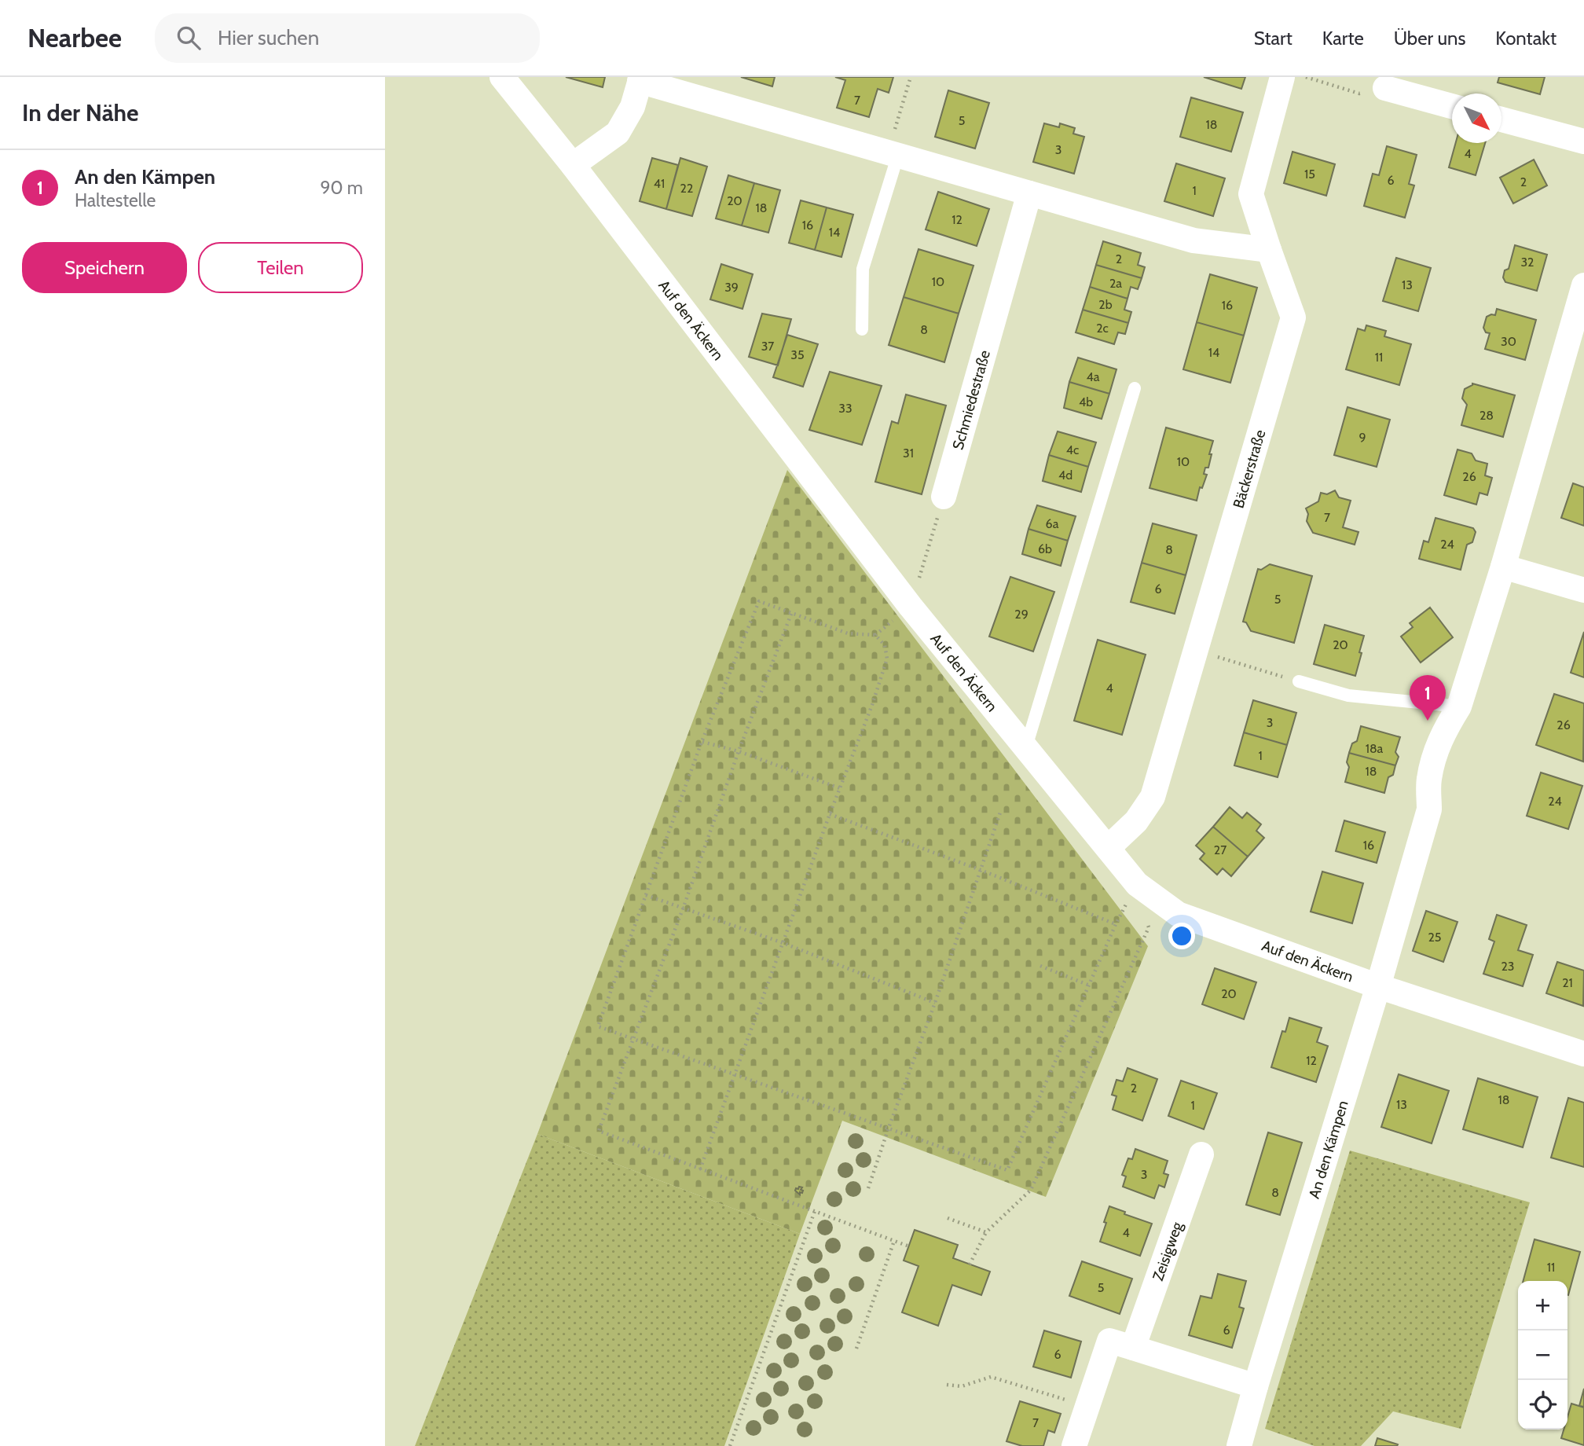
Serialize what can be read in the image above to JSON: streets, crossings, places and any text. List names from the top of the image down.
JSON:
{
  "streets": {
    "street": [
      "Auf den Äckern",
      "Schmiedestraße",
      "Bäckerstraße",
      "An den Kämpen",
      "Zeisigweg"
    ]
  },
  "crossings": [
    ["Auf den Äckern", "Bäckerstraße"],
    ["Auf den Äckern", "An den Kämpen"]
  ],
  "house_numbers": [
    "7",
    "5",
    "18",
    "3",
    "4",
    "15",
    "6",
    "2",
    "41",
    "22",
    "1",
    "20",
    "18",
    "12",
    "16",
    "14",
    "2",
    "32",
    "10",
    "2a",
    "13",
    "39",
    "2b",
    "16",
    "2c",
    "8",
    "30",
    "37",
    "14",
    "35",
    "11",
    "4a",
    "4b",
    "33",
    "28",
    "9",
    "4c",
    "31",
    "10",
    "4d",
    "26",
    "7",
    "6a",
    "24",
    "6b",
    "8",
    "6",
    "5",
    "29",
    "20",
    "4",
    "3",
    "26",
    "18a",
    "1",
    "18",
    "24",
    "16",
    "27",
    "25",
    "23",
    "21",
    "20",
    "12",
    "2",
    "18",
    "13",
    "1",
    "3",
    "8",
    "4",
    "11",
    "5",
    "6",
    "6",
    "7"
  ],
  "north": "bottom right",
  "page": {
    "header": "Nearbee",
    "search": "Hier suchen",
    "nav": [
      "Start",
      "Karte",
      "Über uns",
      "Kontakt"
    ],
    "heading": "In der Nähe",
    "list": [
      {
        "mark": "1",
        "name": "An den Kämpen",
        "note": "Haltestelle",
        "value": "90 m"
      }
    ],
    "buttons": ["Speichern", "Teilen"],
    "pins": "1",
    "map_buttons": ["+", "−"]
  }
}
